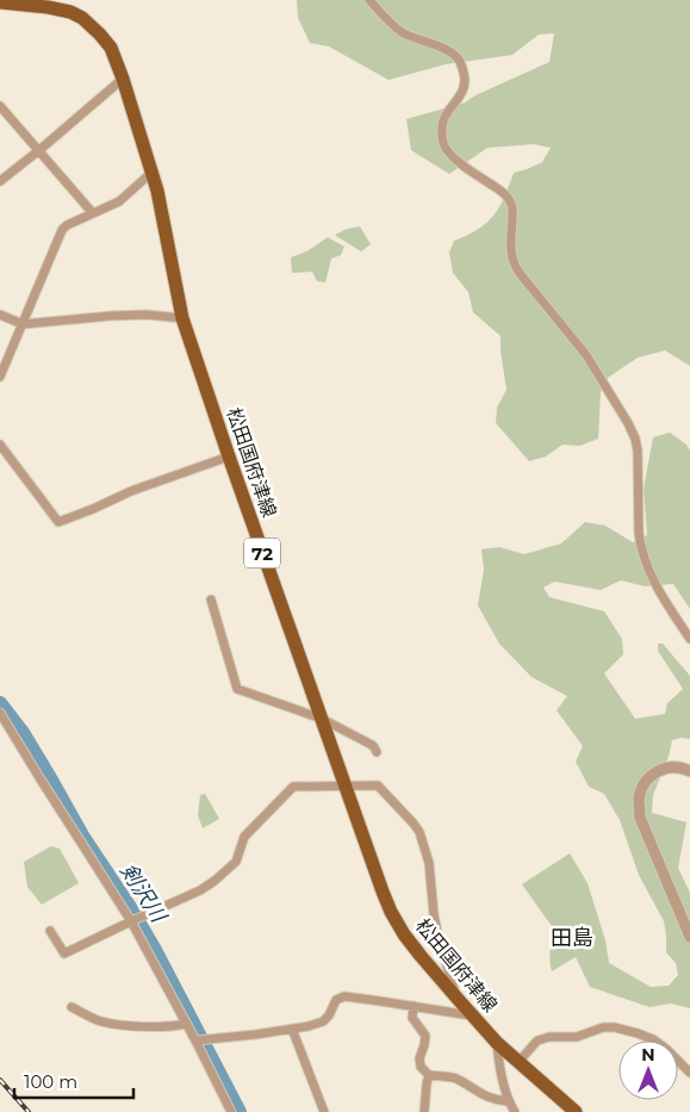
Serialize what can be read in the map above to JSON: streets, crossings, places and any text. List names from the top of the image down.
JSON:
{
  "streets": {
    "main road": ["松田国府津線", "72"]
  },
  "districts": ["田島"],
  "water": ["剣沢川"],
  "scale_bar": "100 m",
  "north": "top"
}
